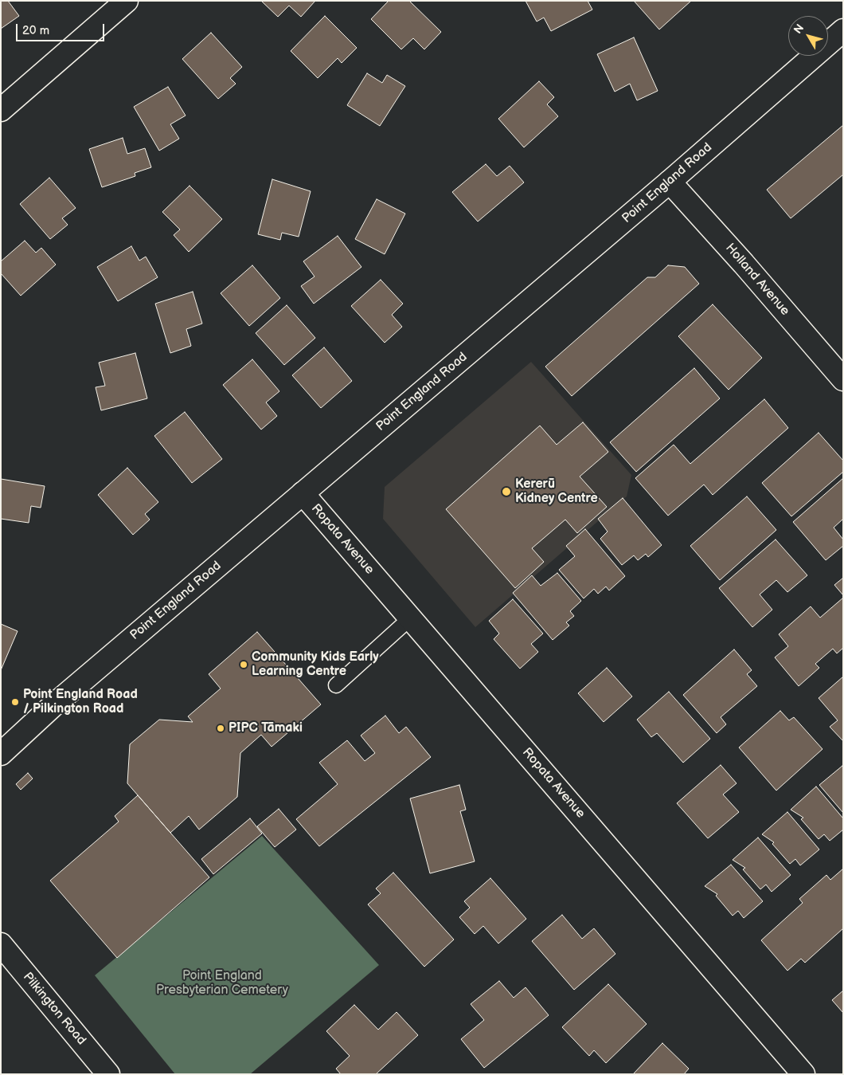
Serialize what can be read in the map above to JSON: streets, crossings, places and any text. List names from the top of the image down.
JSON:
{
  "streets": {
    "street": [
      "Point England Road",
      "Holland Avenue",
      "Ropata Avenue",
      "Pilkington Road"
    ]
  },
  "crossings": [
    ["Point England Road", "Holland Avenue"],
    ["Point England Road", "Ropata Avenue"]
  ],
  "parks": ["Point England Presbyterian Cemetery"],
  "places": [
    "Kererū Kidney Centre",
    "Community Kids Early Learning Centre",
    "Point England Road / Pilkington Road",
    "PIPC Tāmaki"
  ],
  "scale_bar": "20 m",
  "north": "top left"
}
